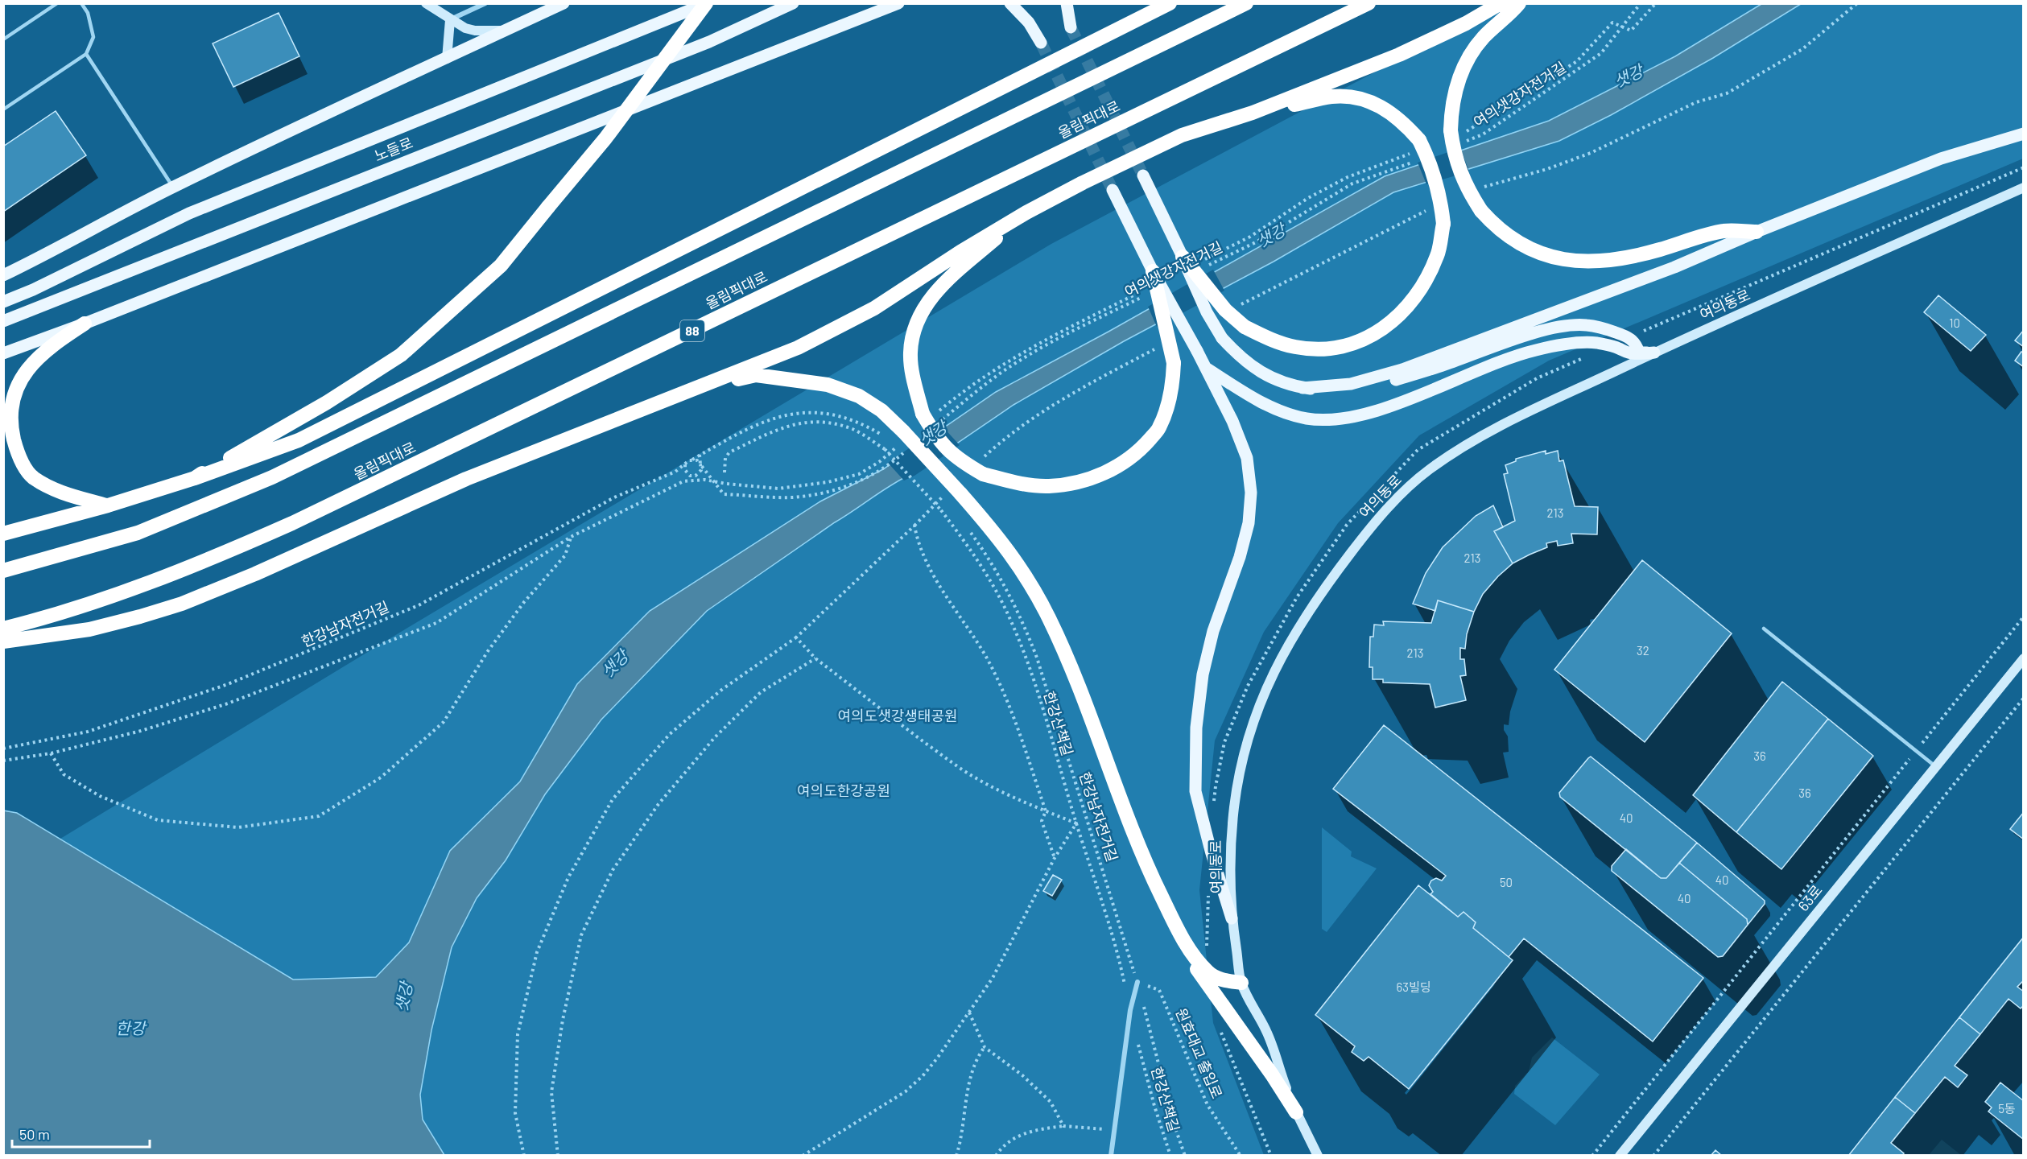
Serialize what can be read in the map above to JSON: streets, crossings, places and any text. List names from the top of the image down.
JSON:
{
  "streets": {
    "highway": ["올림픽대로", "88"],
    "main road": ["노들로", "여의동로", "63로"],
    "path": [
      "여의샛강자전거길",
      "한강남자전거길",
      "한강산책길",
      "원효대교 출입로"
    ]
  },
  "crossings": [
    ["한강남자전거길", "원효대교 출입로"],
    ["한강산책길", "원효대교 출입로"]
  ],
  "water": ["샛강", "한강"],
  "parks": ["여의도샛강생태공원", "여의도한강공원"],
  "house_numbers": [
    "10",
    "213",
    "213",
    "32",
    "213",
    "36",
    "36",
    "40",
    "40",
    "50",
    "40",
    "63빌딩",
    "5동"
  ],
  "scale_bar": "50 m"
}
